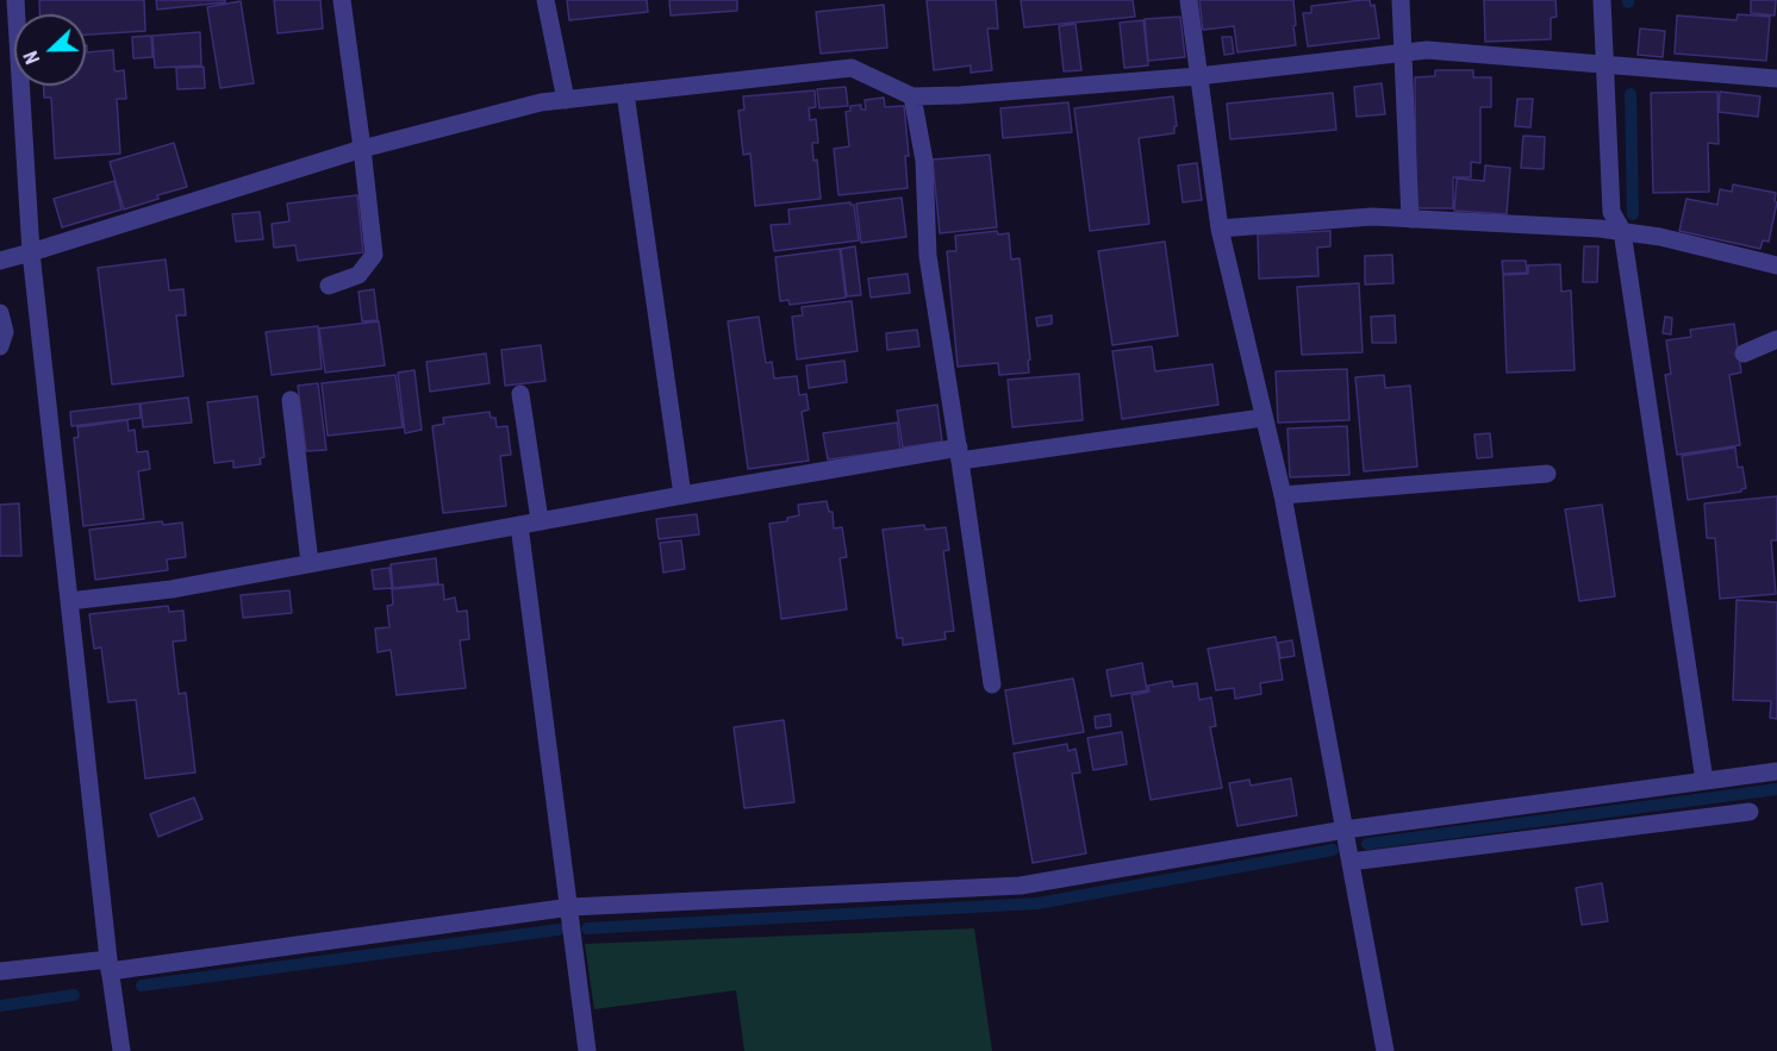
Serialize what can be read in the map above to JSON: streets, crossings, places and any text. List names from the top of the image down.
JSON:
{
  "north": "left"
}
